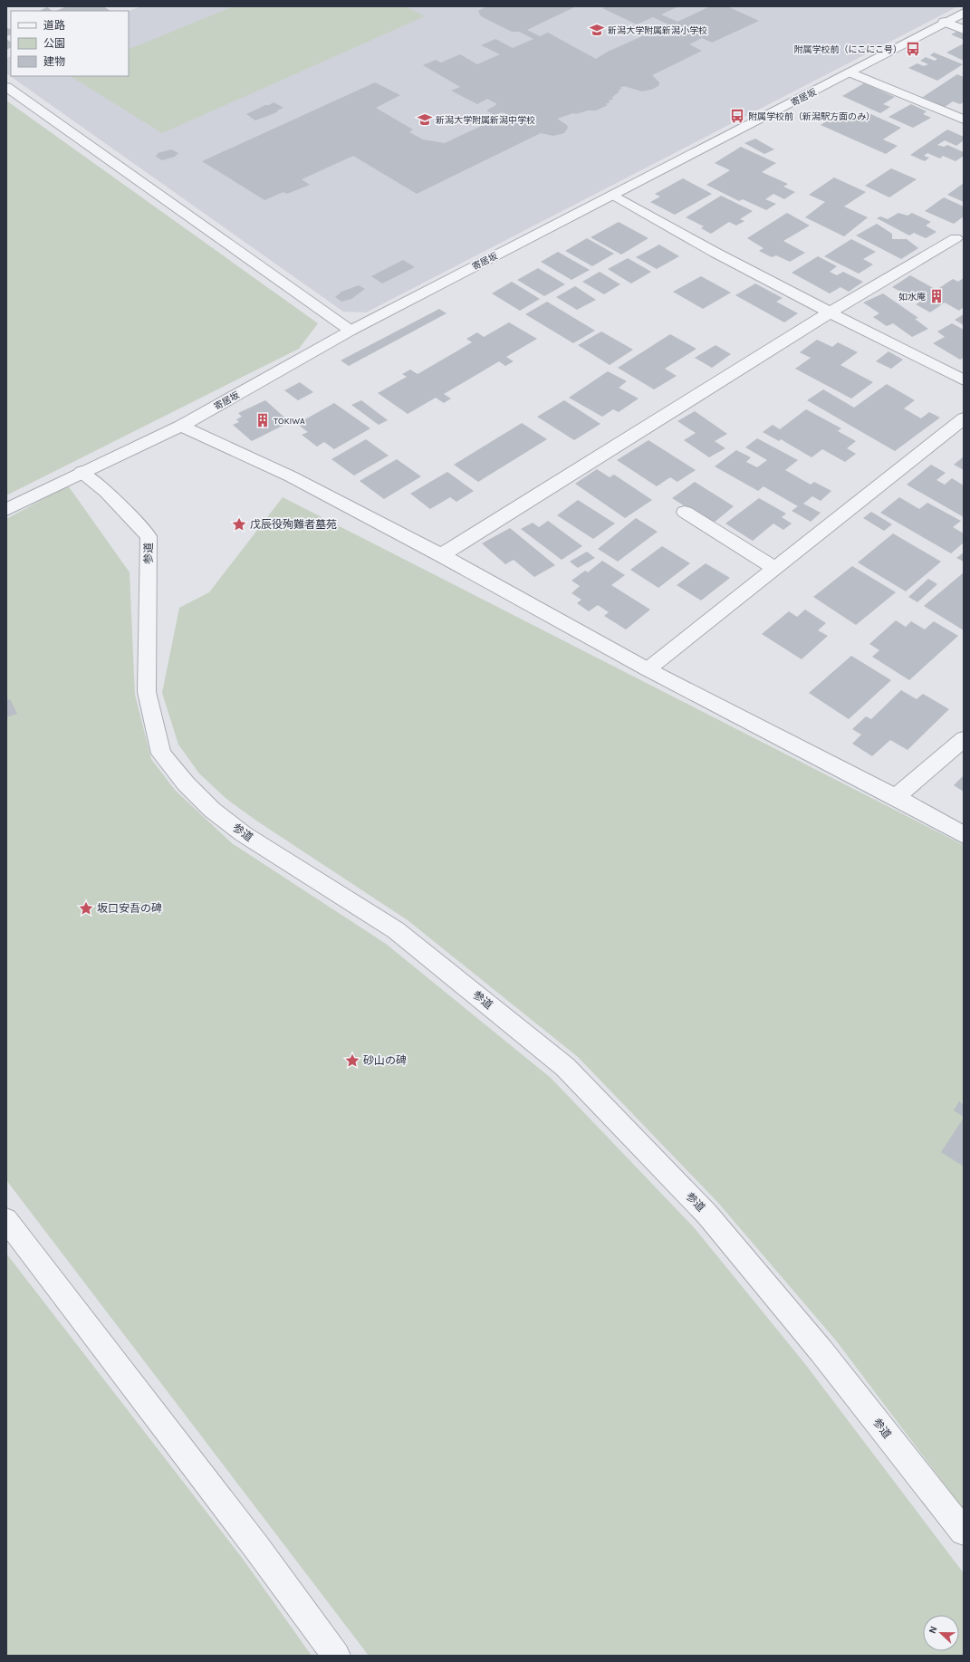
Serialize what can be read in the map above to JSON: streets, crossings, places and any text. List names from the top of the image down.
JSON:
{
  "streets": {
    "street": ["寄居坂", "参道"]
  },
  "crossings": [
    ["寄居坂", "参道"]
  ],
  "places": {
    "school or university": ["新潟大学附属新潟小学校", "新潟大学附属新潟中学校"],
    "bus stop": ["附属学校前（にこにこ号）", "附属学校前（新潟駅方面のみ）"],
    "building": ["如水庵", "TOKIWA"],
    "place": ["戊辰役殉難者墓苑", "坂口安吾の碑", "砂山の碑"]
  },
  "legend": ["道路", "公園", "建物"],
  "north": "left"
}
